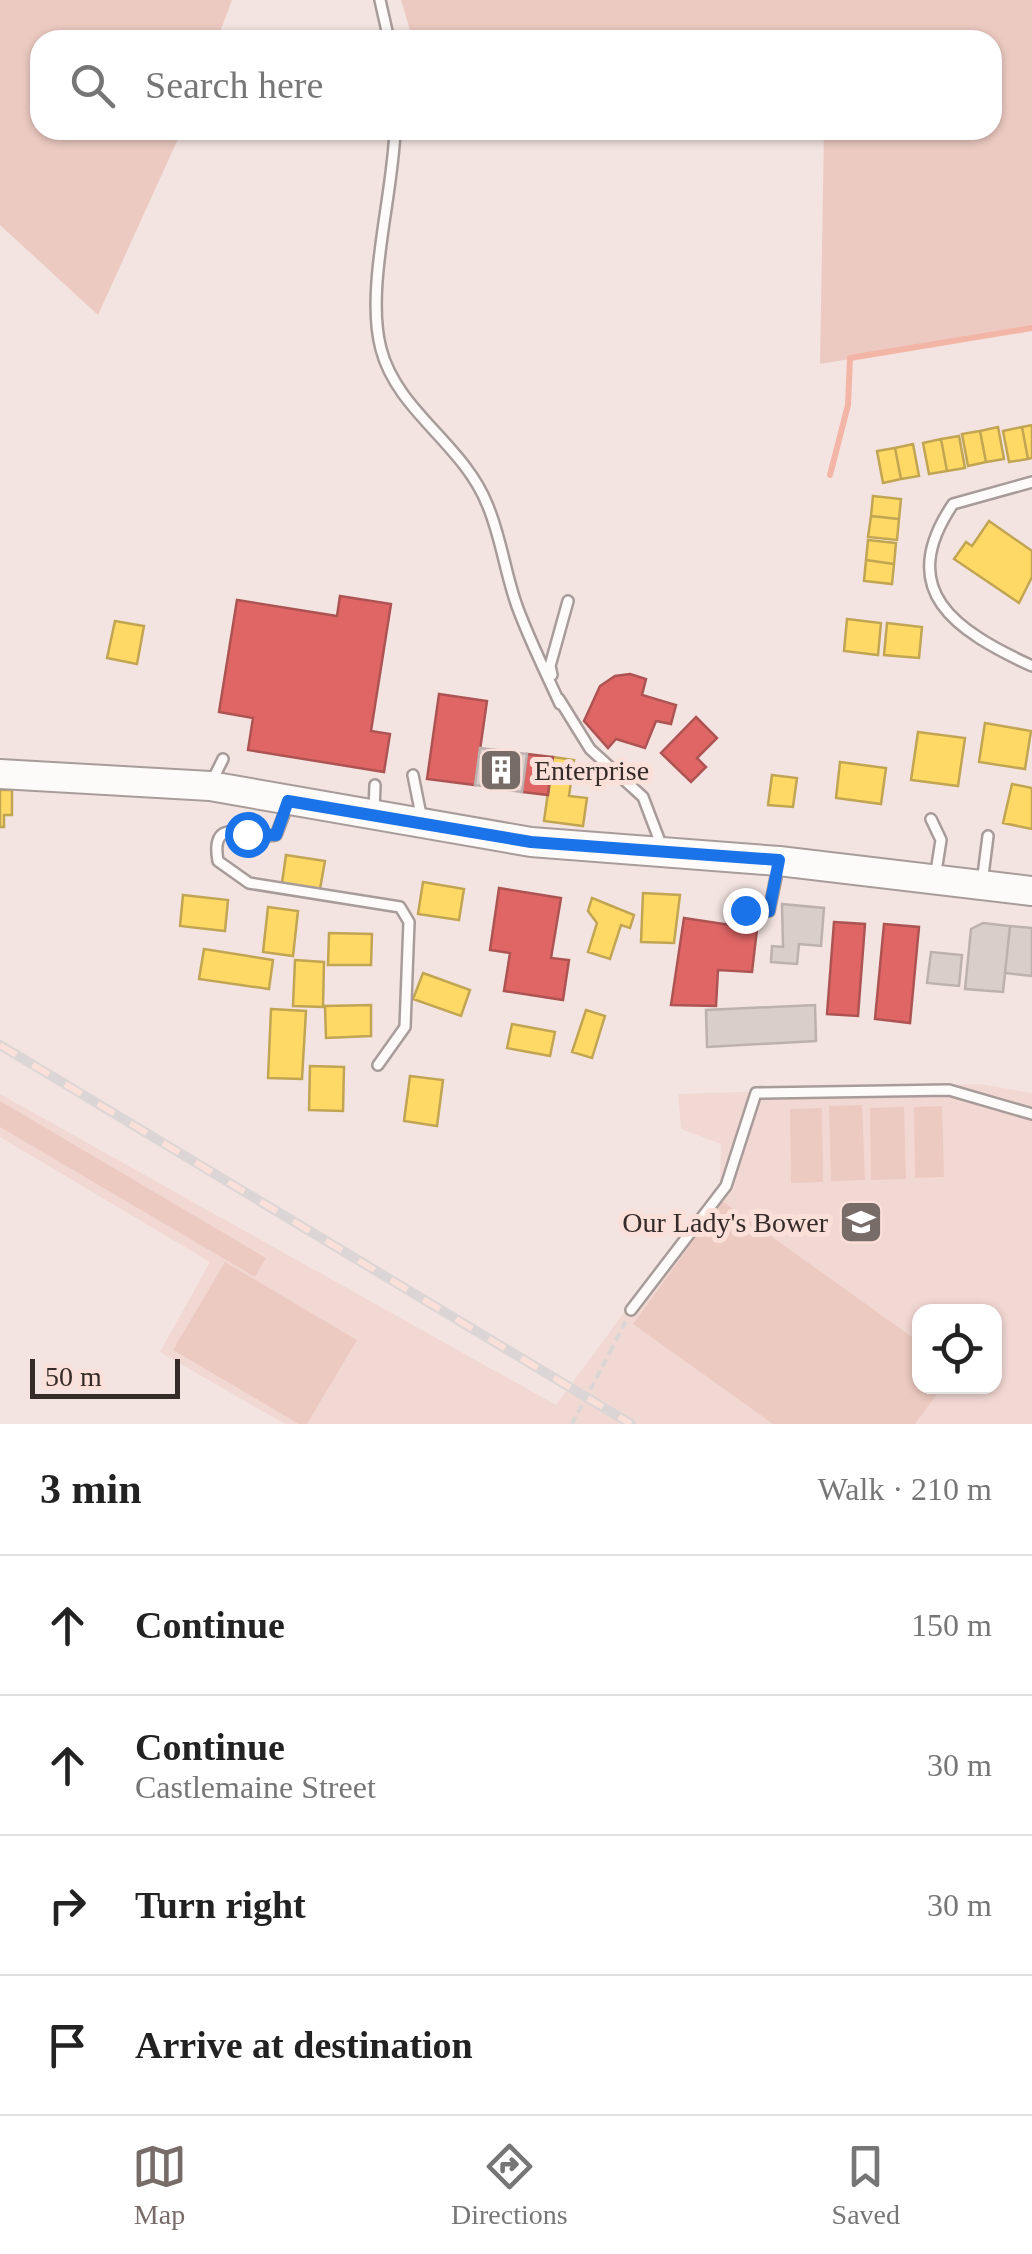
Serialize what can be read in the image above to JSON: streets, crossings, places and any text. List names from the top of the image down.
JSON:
{
  "places": {
    "building": ["Enterprise"],
    "school or university": ["Our Lady's Bower"]
  },
  "scale_bar": "50 m",
  "page": {
    "search": "Search here",
    "scale": "50 m",
    "heading": ["3 min", "Walk · 210 m"],
    "list": [
      ["Continue", "150 m"],
      ["Continue", "Castlemaine Street", "30 m"],
      ["Turn right", "30 m"],
      "Arrive at destination"
    ],
    "nav": ["Map", "Directions", "Saved"]
  }
}
